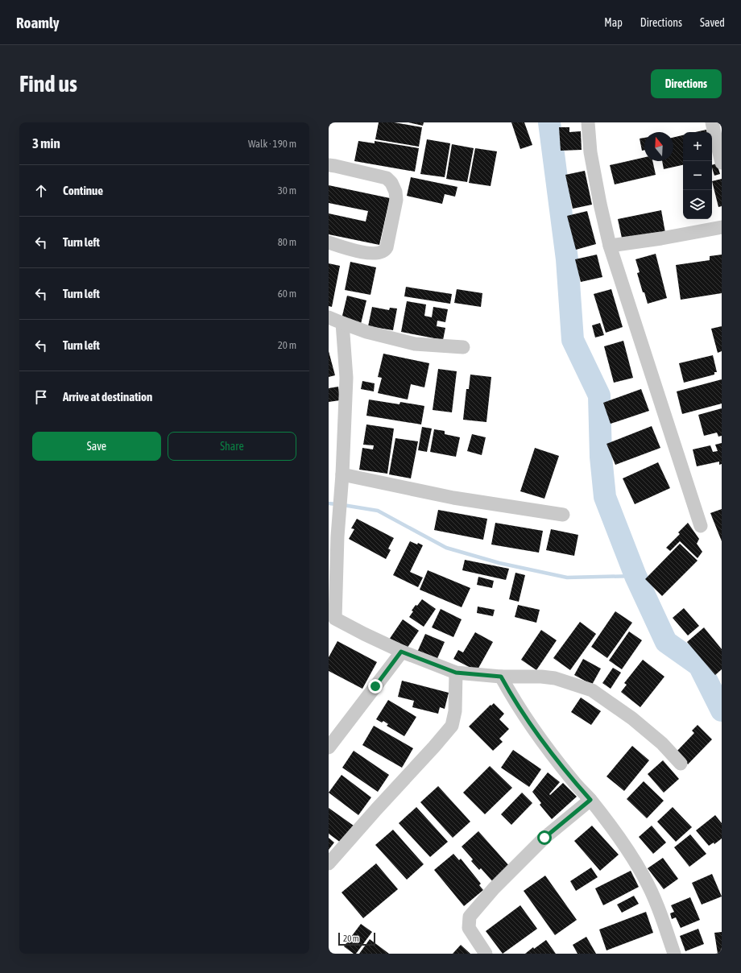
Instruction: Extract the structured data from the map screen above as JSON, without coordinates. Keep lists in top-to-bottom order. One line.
{"scale_bar":"20 m","north":"top","page":{"header":"Roamly","nav":["Map","Directions","Saved"],"buttons":["Directions",["Save","Share"]],"title":"Find us","heading":["3 min","Walk · 190 m"],"map_buttons":["+","−"],"list":[["Continue","30 m"],["Turn left","80 m"],["Turn left","60 m"],["Turn left","20 m"],"Arrive at destination"],"scale":"20 m"}}
